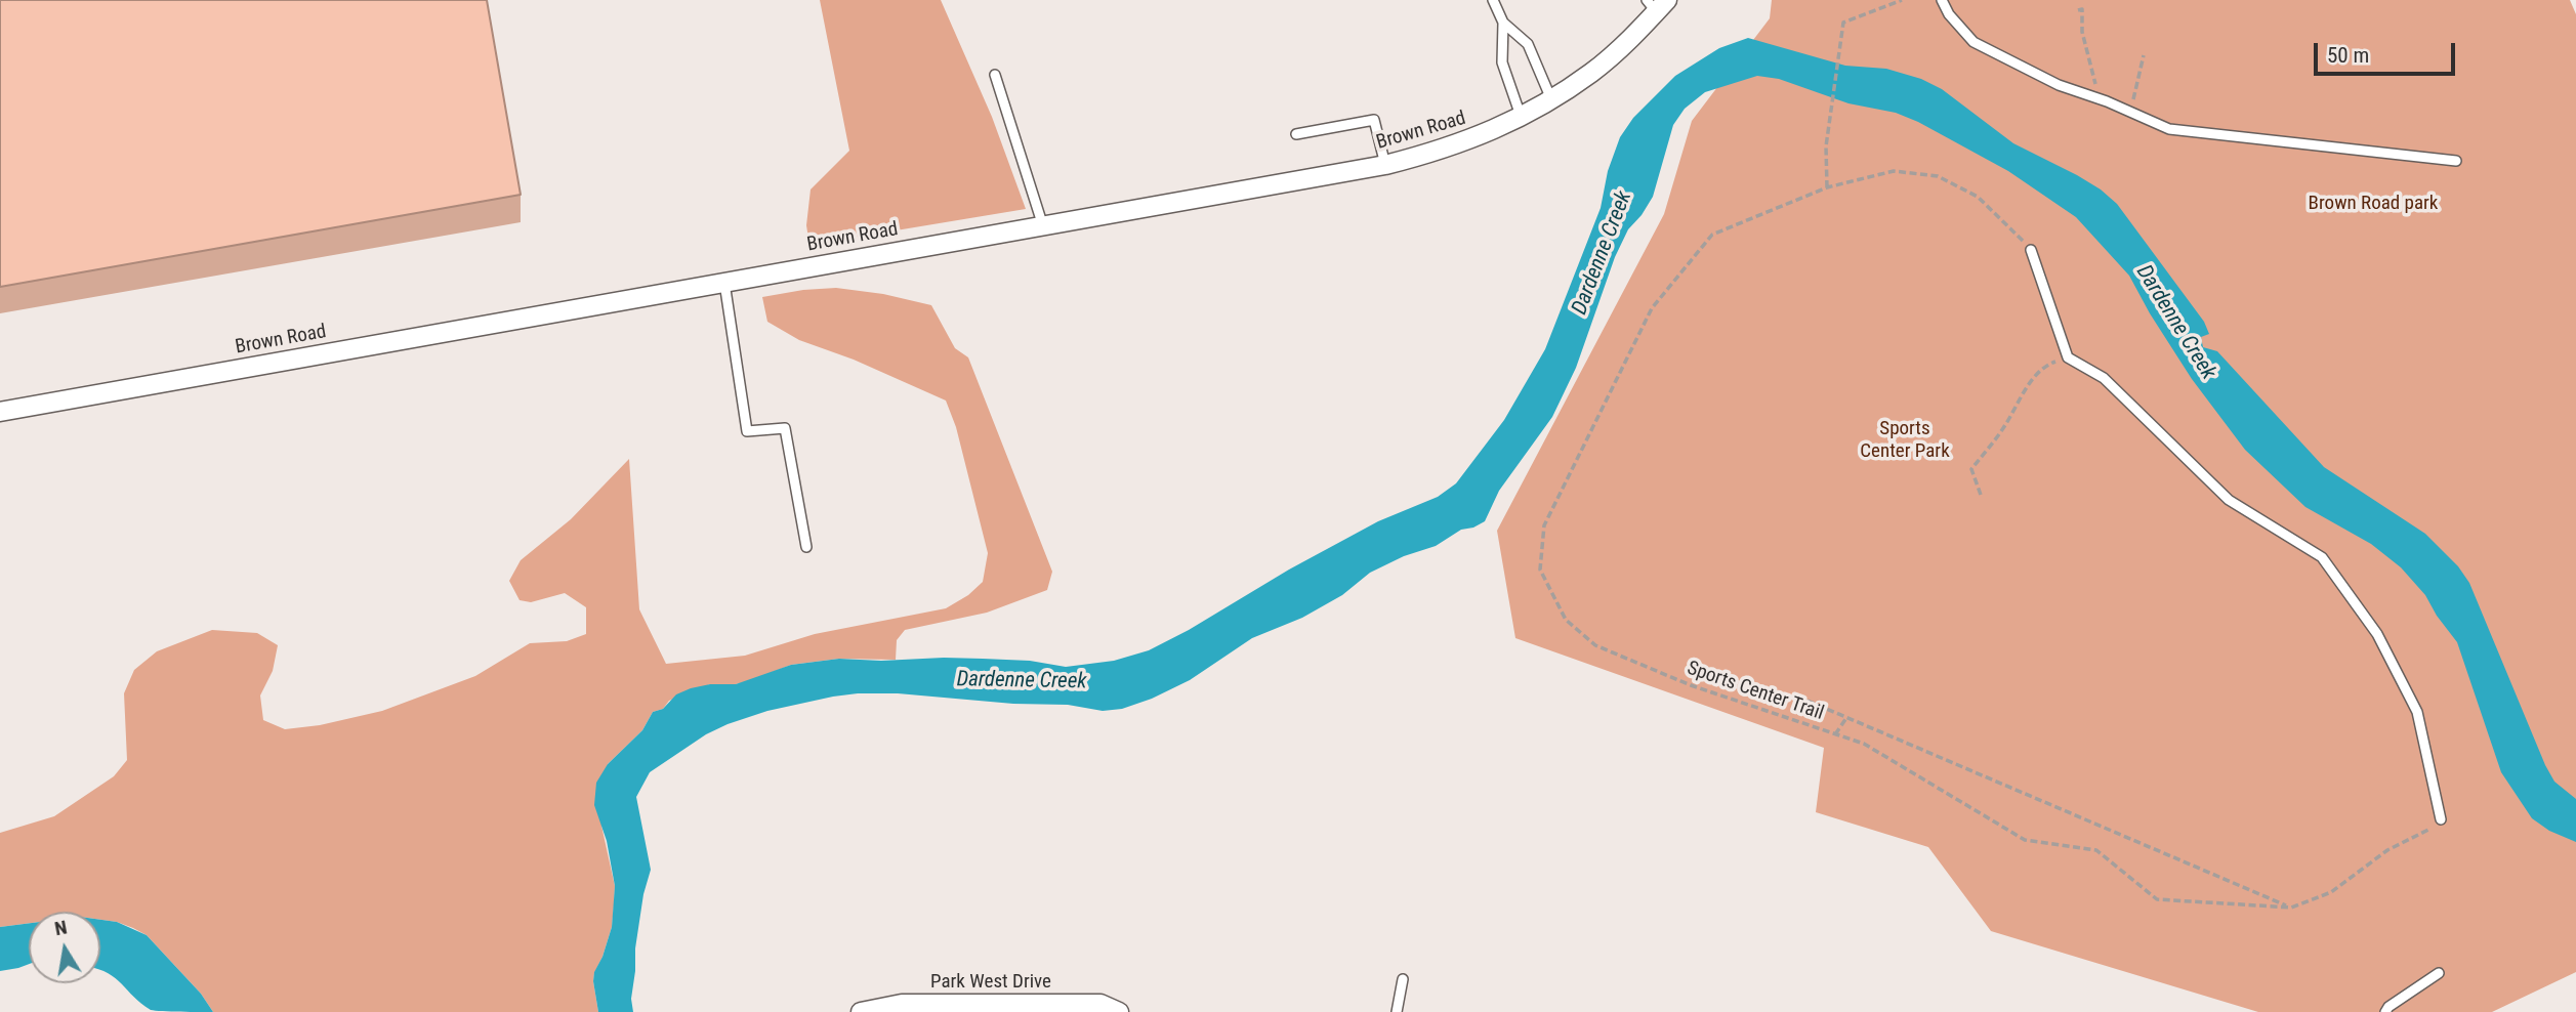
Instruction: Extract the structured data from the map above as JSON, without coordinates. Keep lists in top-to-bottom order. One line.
{"streets":{"street":["Brown Road","Park West Drive"],"path":["Sports Center Trail"]},"water":["Dardenne Creek"],"parks":["Brown Road park","Sports Center Park"],"scale_bar":"50 m","north":"top"}
